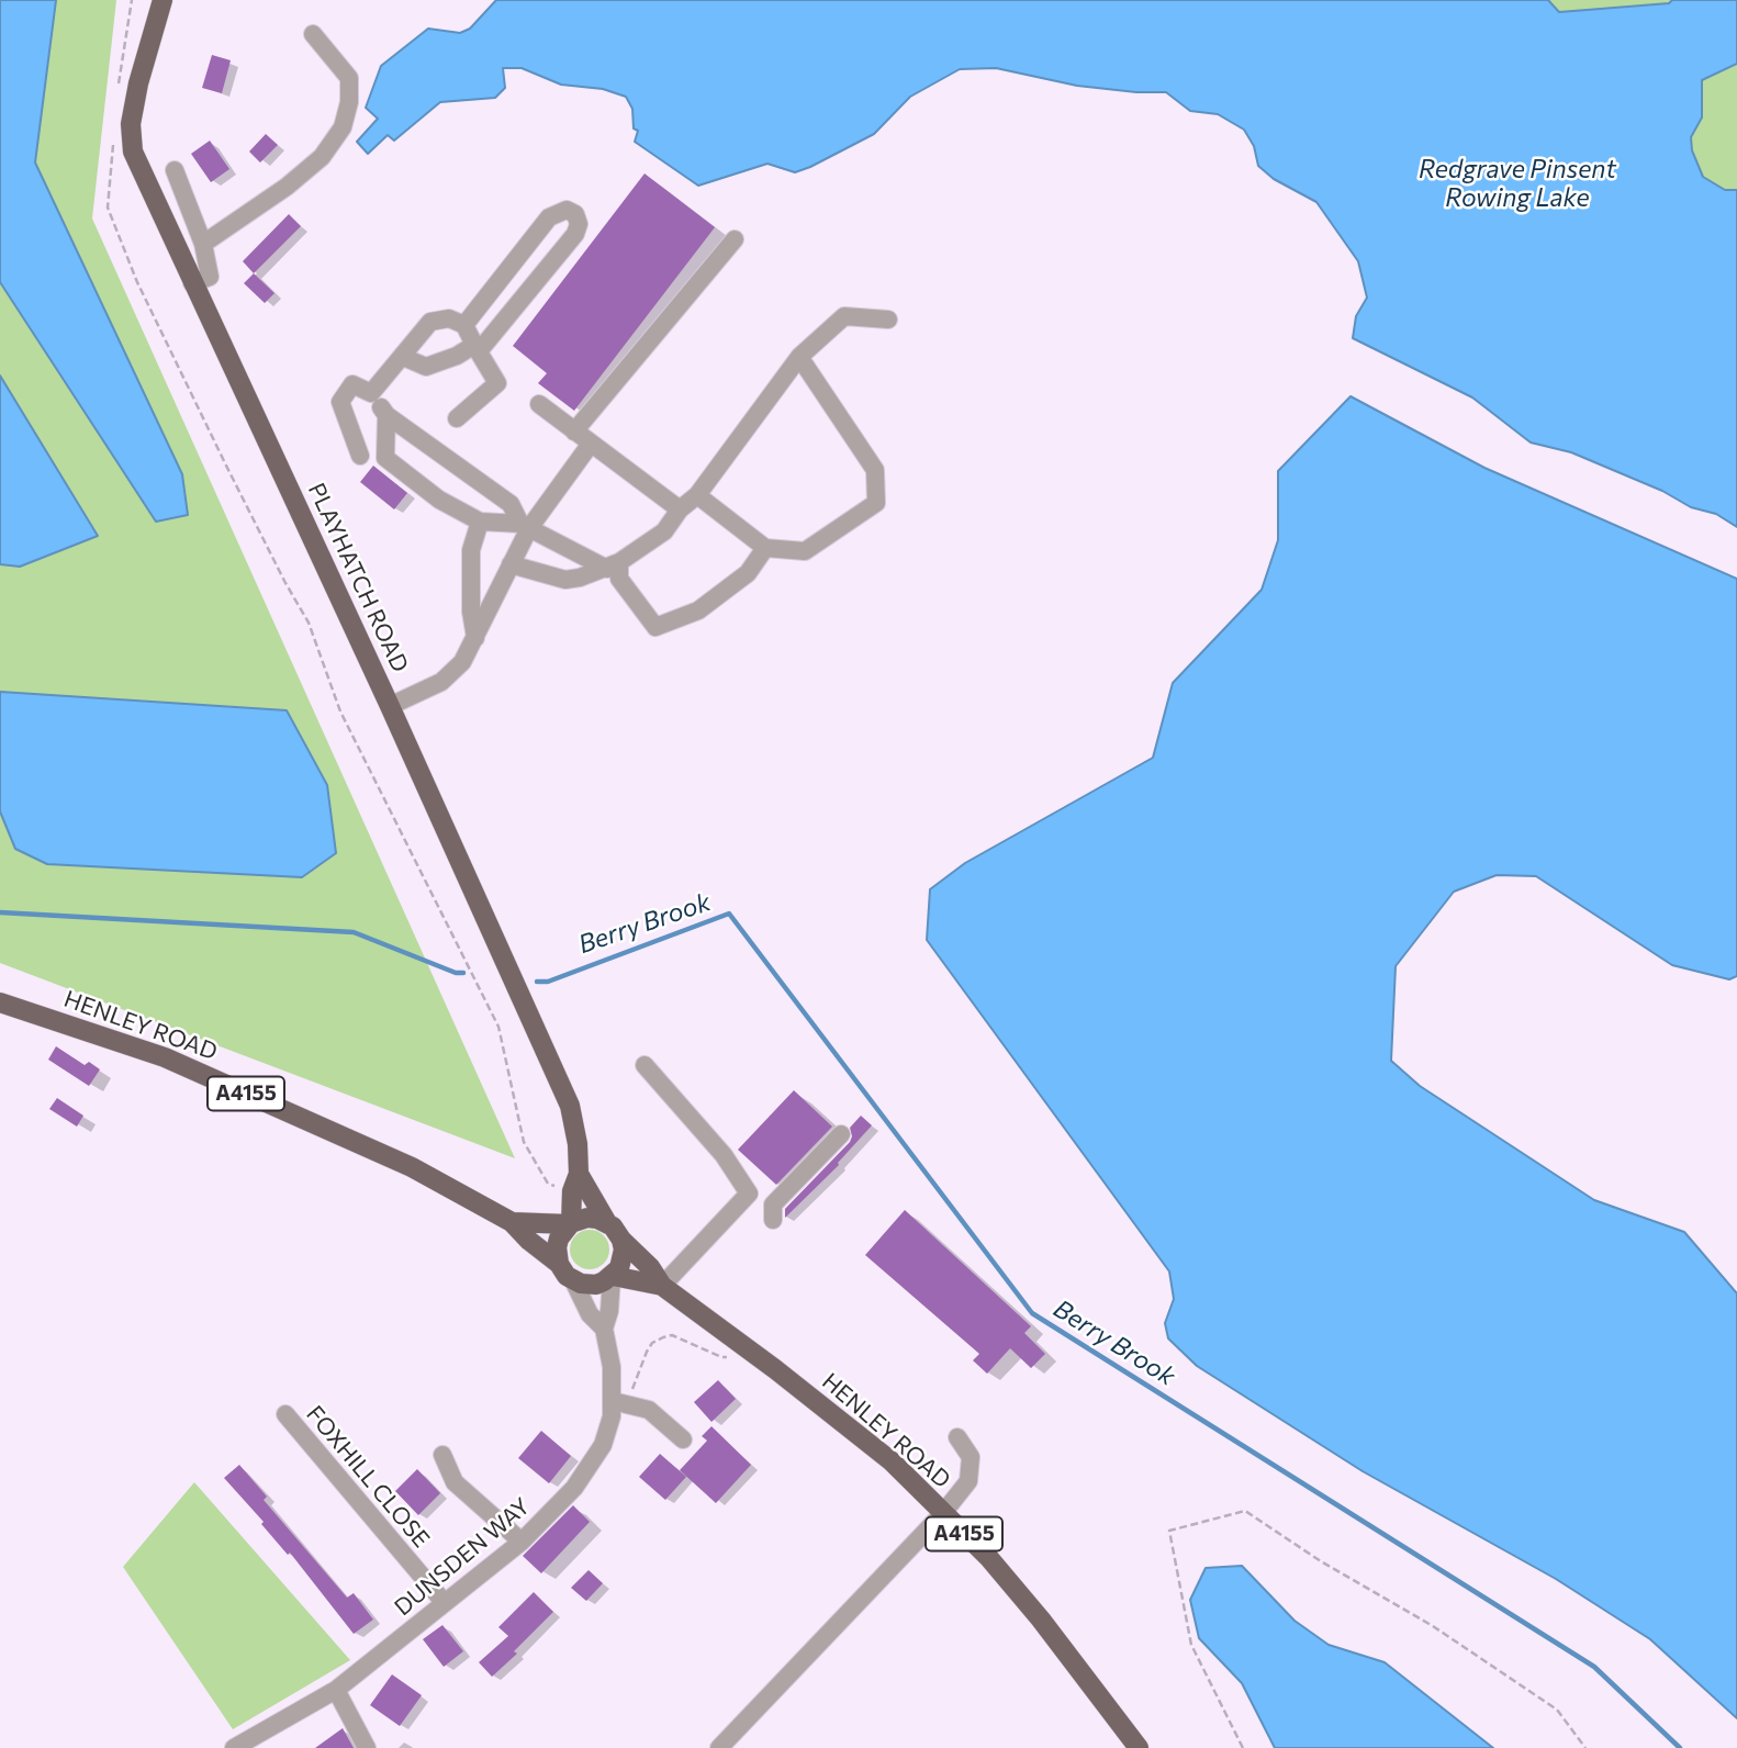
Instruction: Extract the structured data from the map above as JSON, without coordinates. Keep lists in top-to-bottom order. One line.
{"streets":{"main road":["PLAYHATCH ROAD","HENLEY ROAD","A4155"],"street":["FOXHILL CLOSE","DUNSDEN WAY"]},"crossings":[["PLAYHATCH ROAD","HENLEY ROAD"],["PLAYHATCH ROAD","DUNSDEN WAY"],["HENLEY ROAD","DUNSDEN WAY"],["FOXHILL CLOSE","DUNSDEN WAY"]],"water":["Redgrave Pinsent Rowing Lake","Berry Brook"]}
